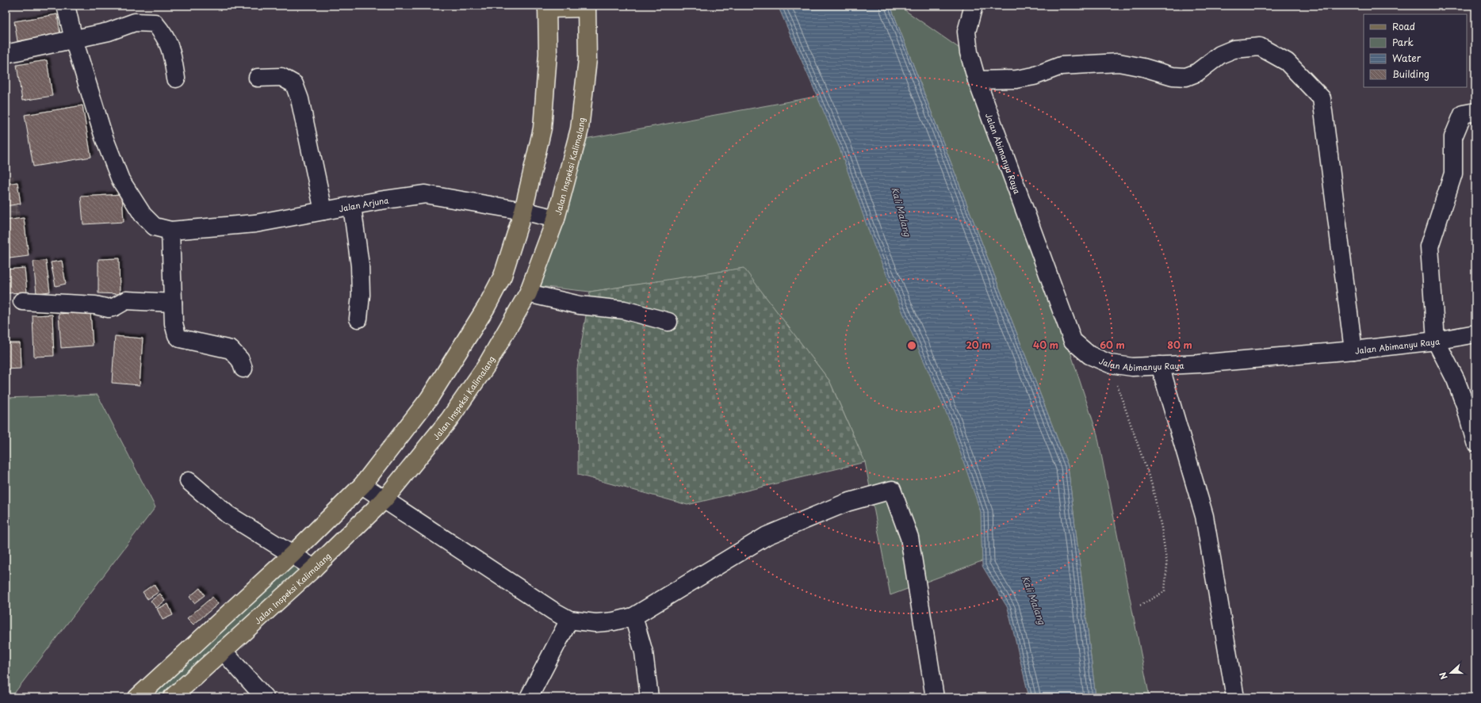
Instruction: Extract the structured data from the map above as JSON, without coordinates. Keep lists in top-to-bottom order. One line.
{"streets":{"main road":["Jalan Inspeksi Kalimalang"],"street":["Jalan Abimanyu Raya","Jalan Arjuna"]},"crossings":[["Jalan Inspeksi Kalimalang","Jalan Arjuna"]],"water":["Kali Malang"],"legend":["Road","Park","Water","Building"],"north":"left","rings":["20 m","40 m","60 m","80 m"]}
